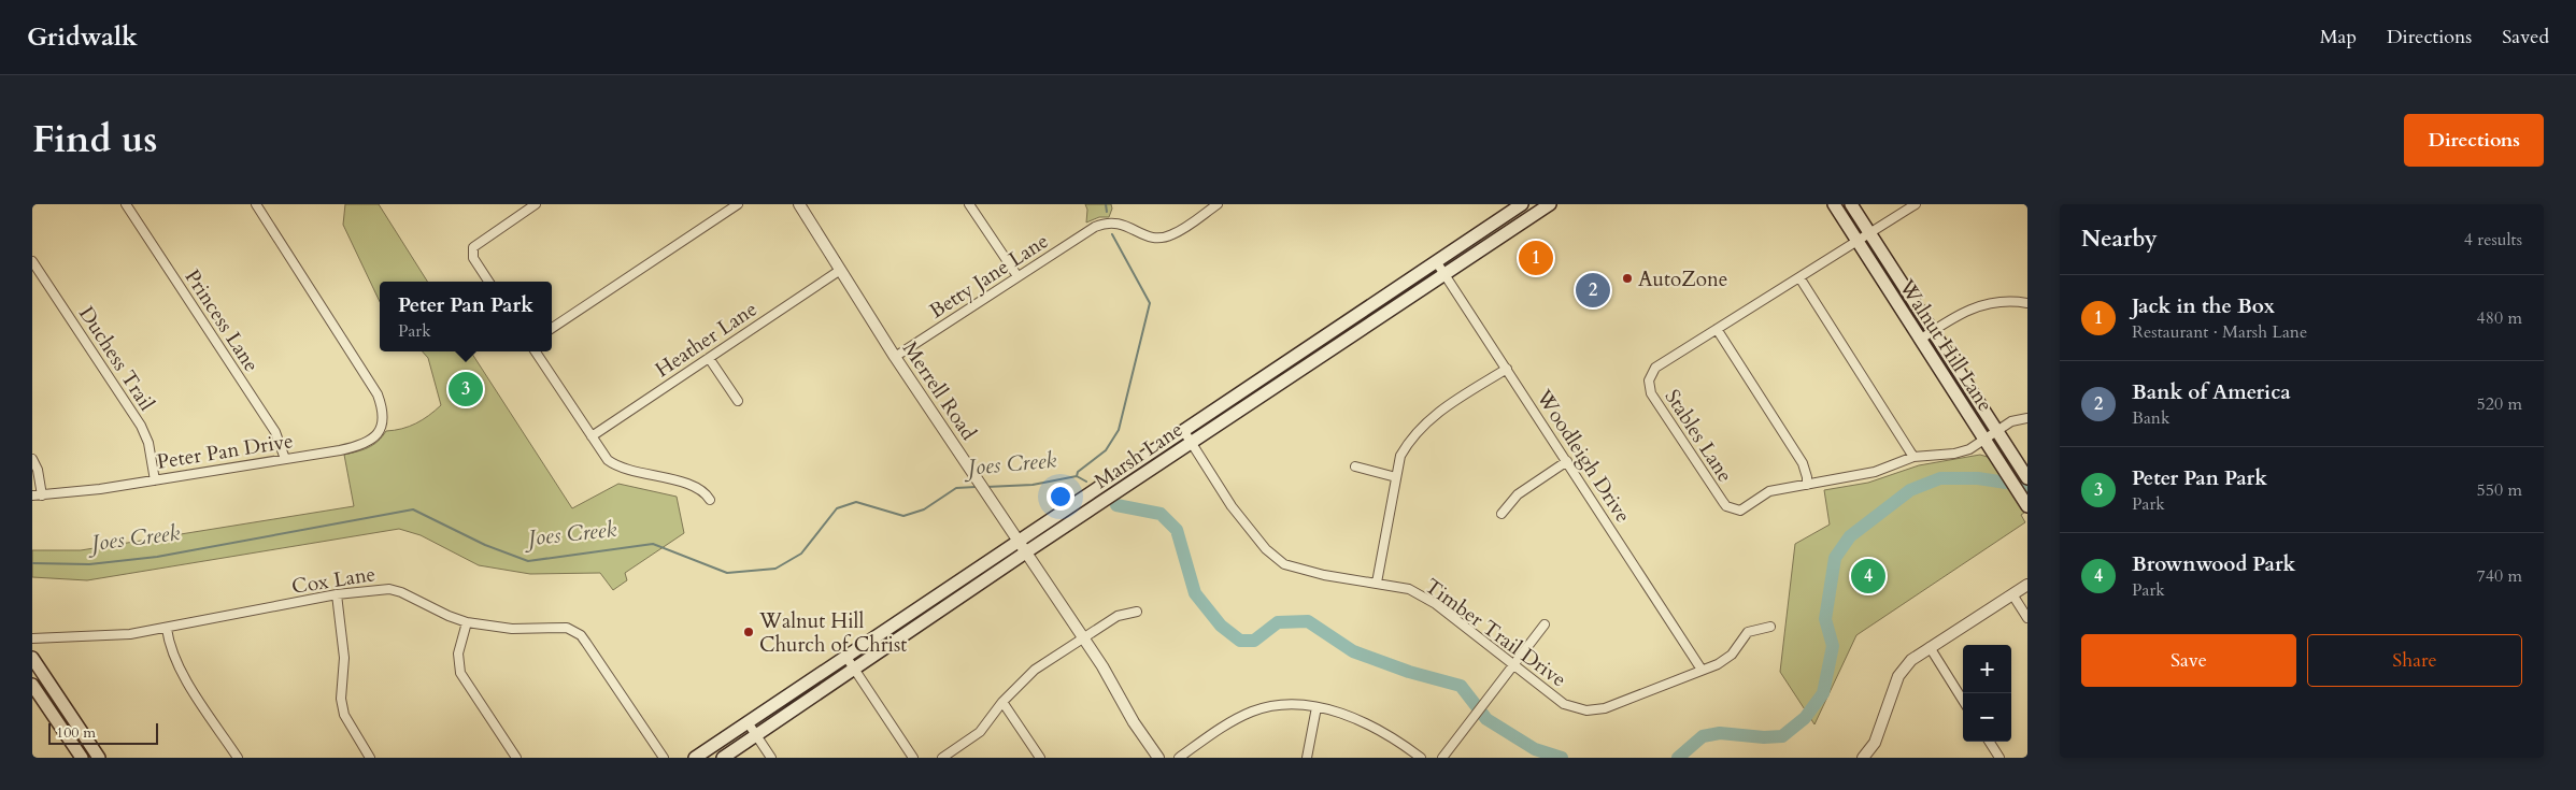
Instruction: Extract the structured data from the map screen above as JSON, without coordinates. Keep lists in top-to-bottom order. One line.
{"streets":{"main road":["Walnut Hill Lane","Marsh Lane"],"street":["Betty Jane Lane","Princess Lane","Heather Lane","Duchess Trail","Merrell Road","Stables Lane","Peter Pan Drive","Woodleigh Drive","Cox Lane","Timber Trail Drive"]},"crossings":[["Betty Jane Lane","Merrell Road"],["Princess Lane","Peter Pan Drive"],["Heather Lane","Merrell Road"],["Duchess Trail","Peter Pan Drive"],["Merrell Road","Marsh Lane"],["Marsh Lane","Woodleigh Drive"],["Marsh Lane","Timber Trail Drive"],["Woodleigh Drive","Timber Trail Drive"]],"water":["Joes Creek"],"places":["AutoZone","Walnut Hill Church of Christ"],"scale_bar":"100 m","page":{"header":"Gridwalk","nav":["Map","Directions","Saved"],"title":"Find us","buttons":["Directions",["Save","Share"]],"heading":["Nearby","4 results"],"pins":["1","2","3","4"],"list":[{"mark":"1","name":"Jack in the Box","note":"Restaurant · Marsh Lane","value":"480 m"},{"mark":"2","name":"Bank of America","note":"Bank","value":"520 m"},{"mark":"3","name":"Peter Pan Park","note":"Park","value":"550 m"},{"mark":"4","name":"Brownwood Park","note":"Park","value":"740 m"}],"popup":["Peter Pan Park","Park"],"map_buttons":["+","−"],"scale":"100 m"}}
